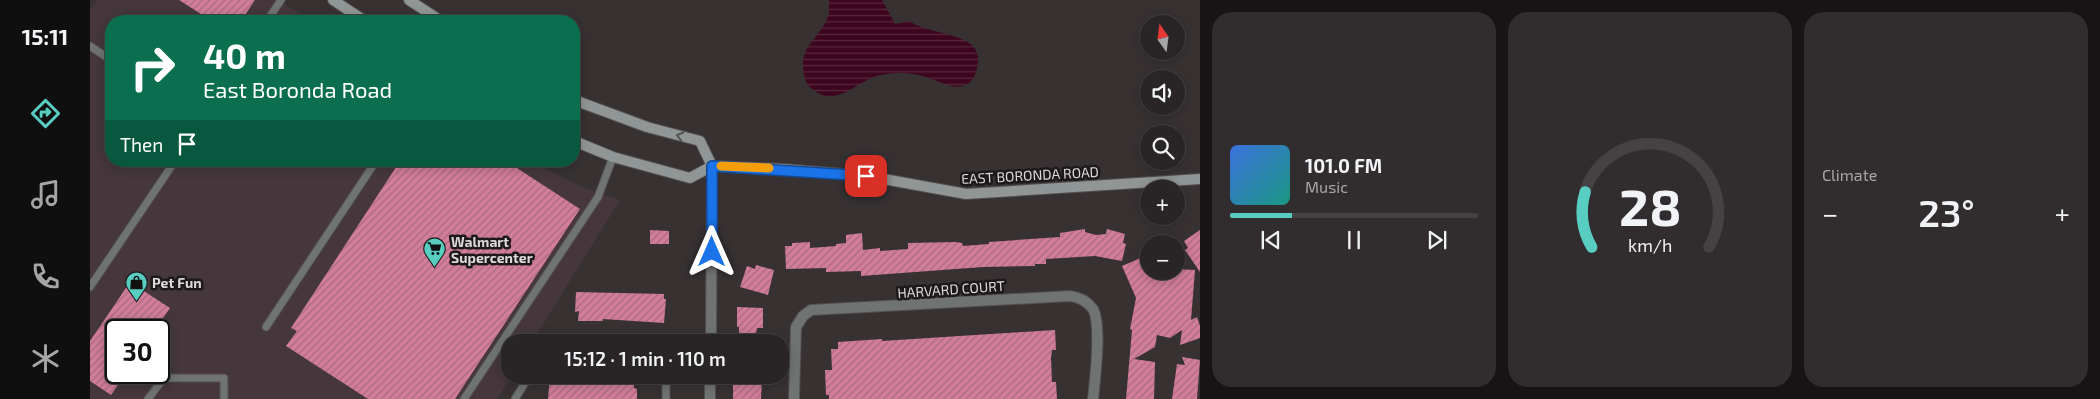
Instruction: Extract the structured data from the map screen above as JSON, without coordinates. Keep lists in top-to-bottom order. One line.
{"streets":{"main road":["EAST BORONDA ROAD"],"street":["HARVARD COURT"]},"places":{"supermarket":["Walmart Supercenter"],"shop":["Pet Fun"]},"north":"top","page":{"tabs":"15:11","tile":"Climate","map_buttons":["+","−"],"turn":["40 m","East Boronda Road"],"then":"Then","song":["101.0 FM","Music"],"heat":["−","23°","+"],"limit":"30","trip":"15:12 · 1 min · 110 m","gauge":["28","km/h"]}}
